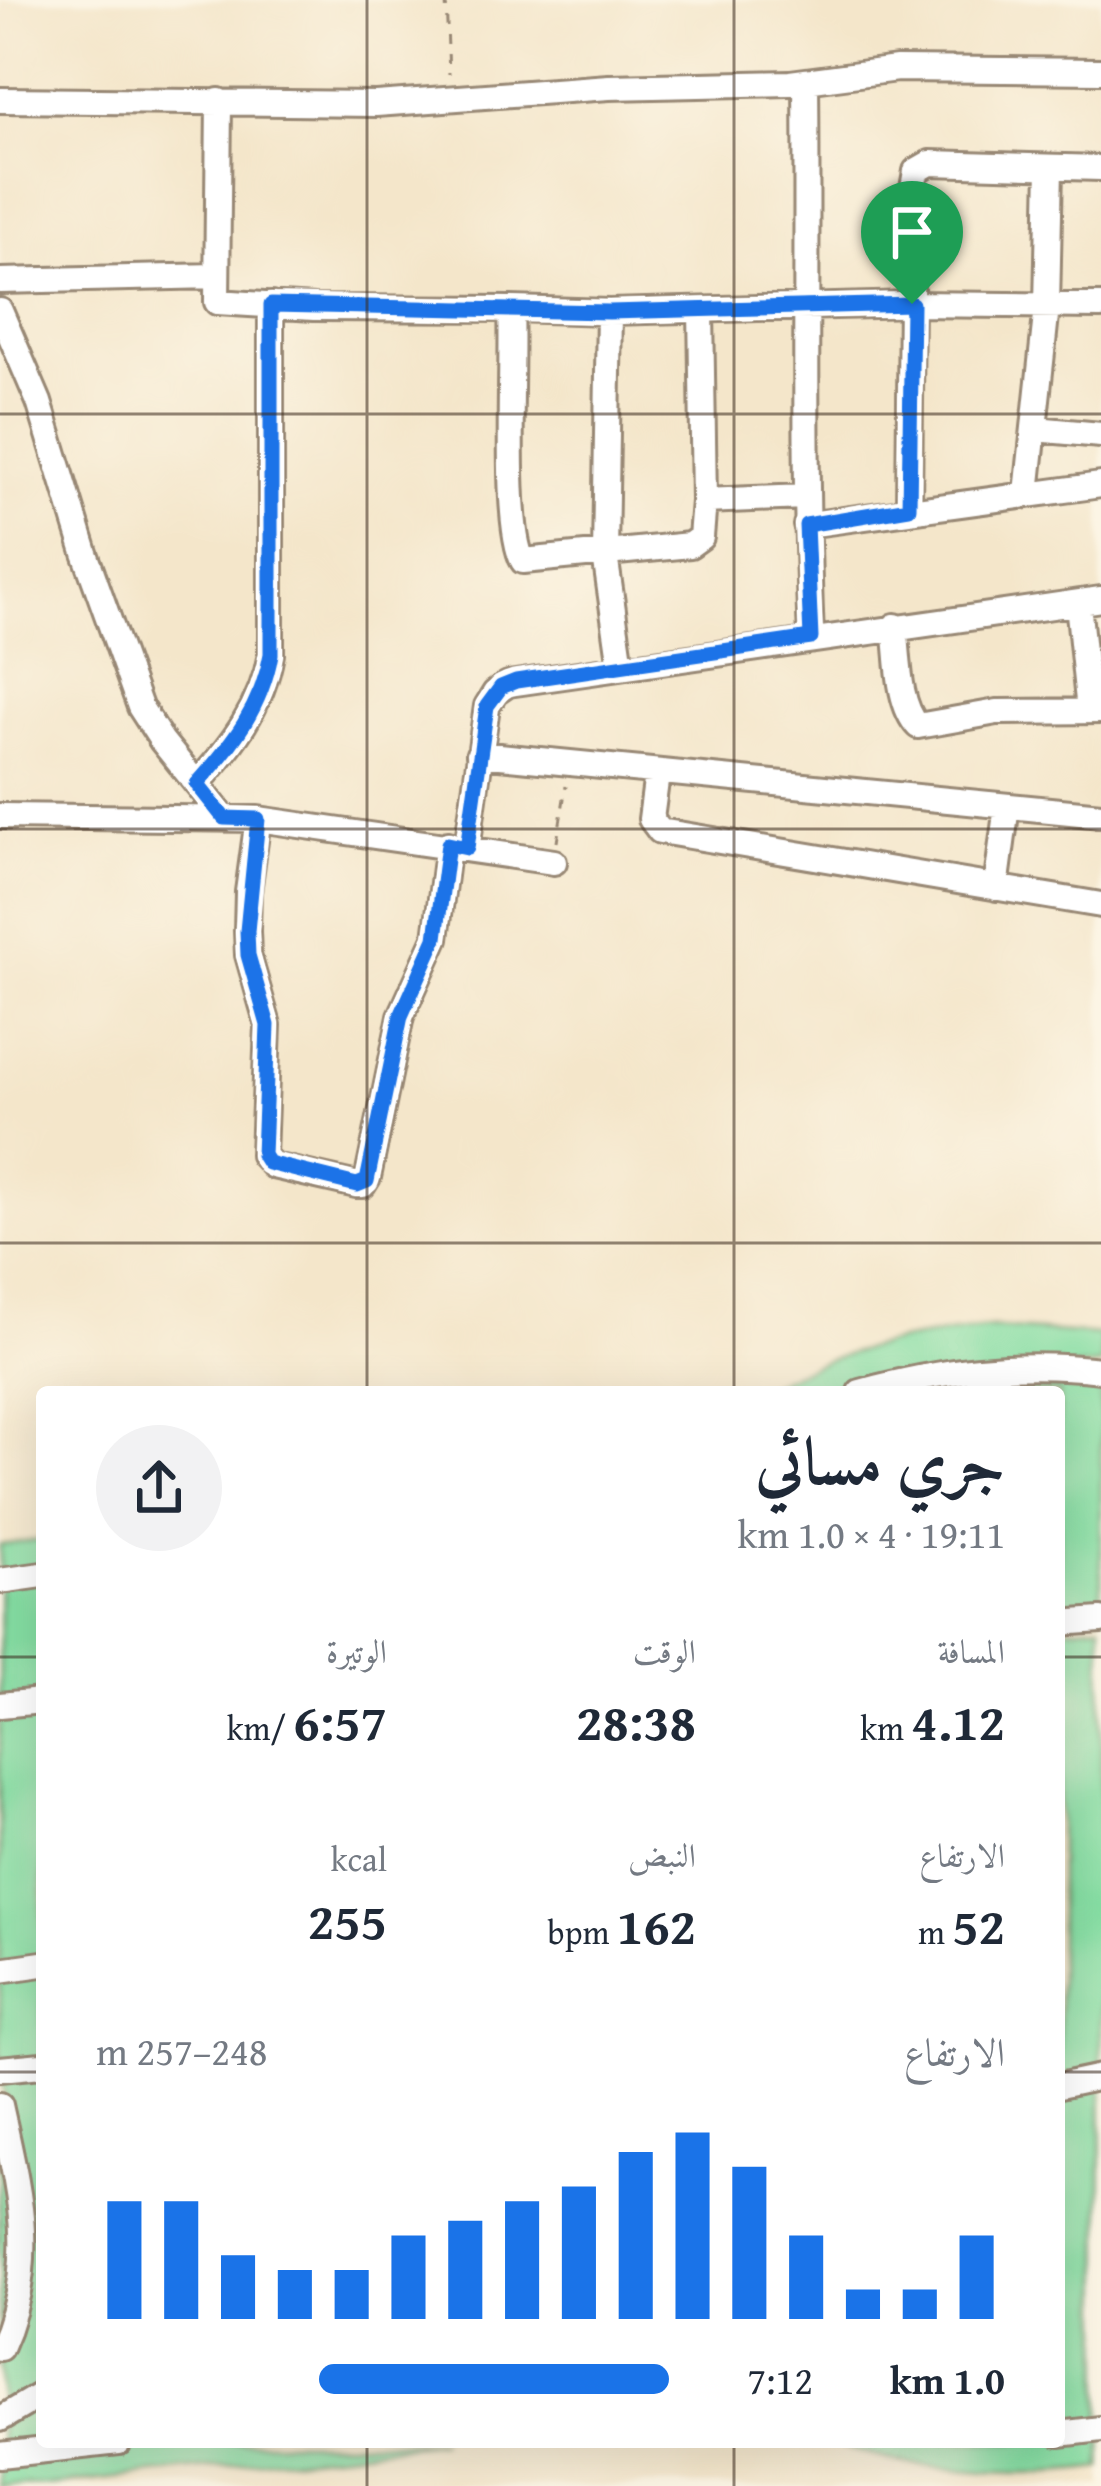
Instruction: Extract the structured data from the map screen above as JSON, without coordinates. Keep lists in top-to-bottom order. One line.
{"page":{"heading":["جري مسائي","19:11 · 4 × 1.0 km"],"stats":[["المسافة","4.12 km"],["الوقت","28:38"],["الوتيرة","6:57 /km"],["الارتفاع","52 m"],["النبض","162 bpm"],["kcal","255"]],"chart":["الارتفاع","248–257 m"],"list":[{"name":"1.0 km","note":"7:12"}]}}
